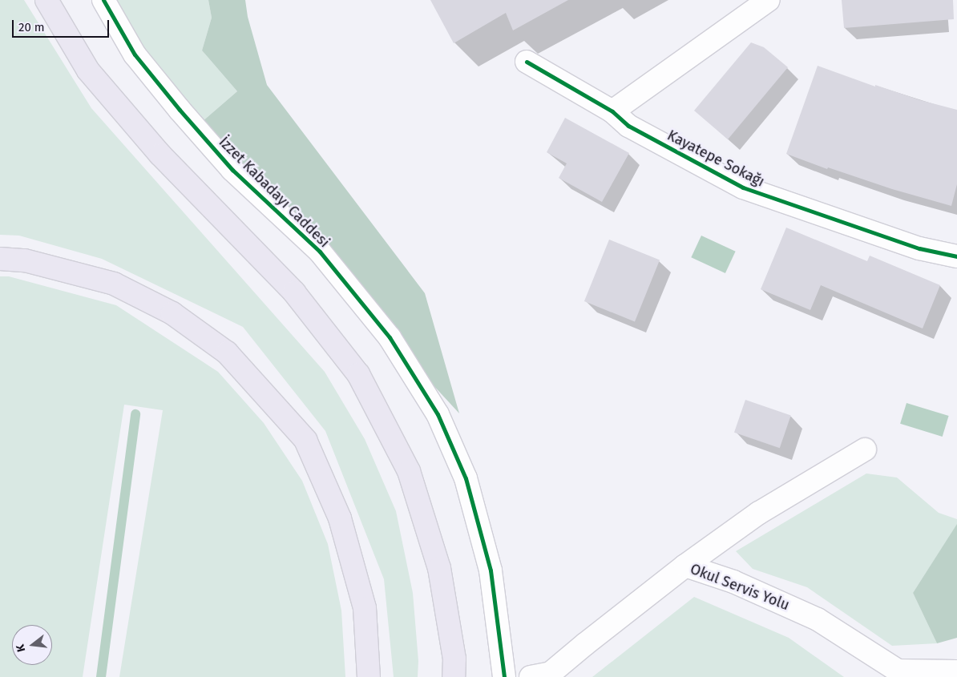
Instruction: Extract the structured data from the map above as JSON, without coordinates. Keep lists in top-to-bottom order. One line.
{"streets":{"street":["Kayatepe Sokağı","İzzet Kabadayı Caddesi","Okul Servis Yolu"]},"scale_bar":"20 m","north":"left"}
